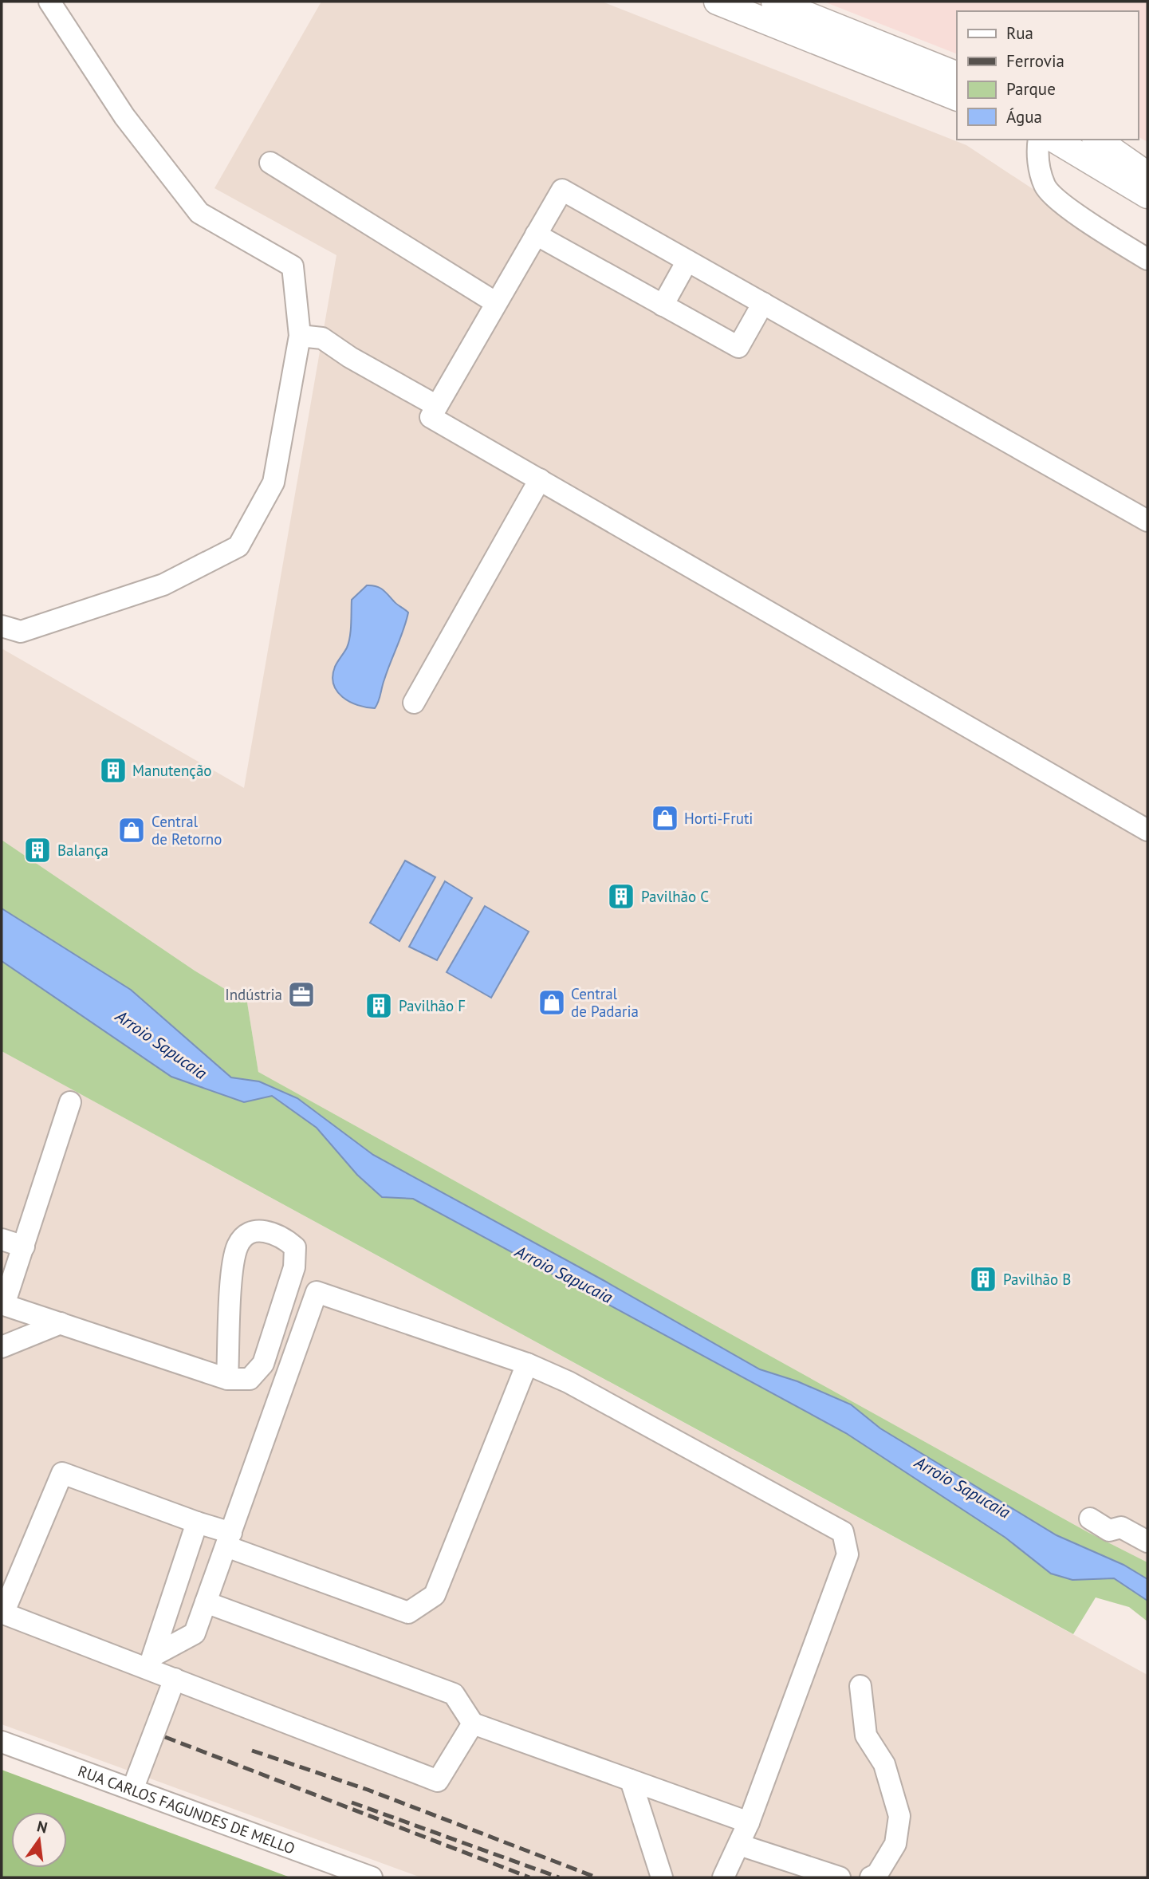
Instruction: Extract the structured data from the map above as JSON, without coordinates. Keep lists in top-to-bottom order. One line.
{"streets":{"street":["RUA CARLOS FAGUNDES DE MELLO"]},"water":["Arroio Sapucaia"],"places":{"building":["Manutenção","Balança","Pavilhão C","Pavilhão F","Pavilhão B"],"shop":["Horti-Fruti","Central de Retorno","Central de Padaria"],"office":["Indústria"]},"legend":["Rua","Ferrovia","Parque","Água"],"north":"top"}
